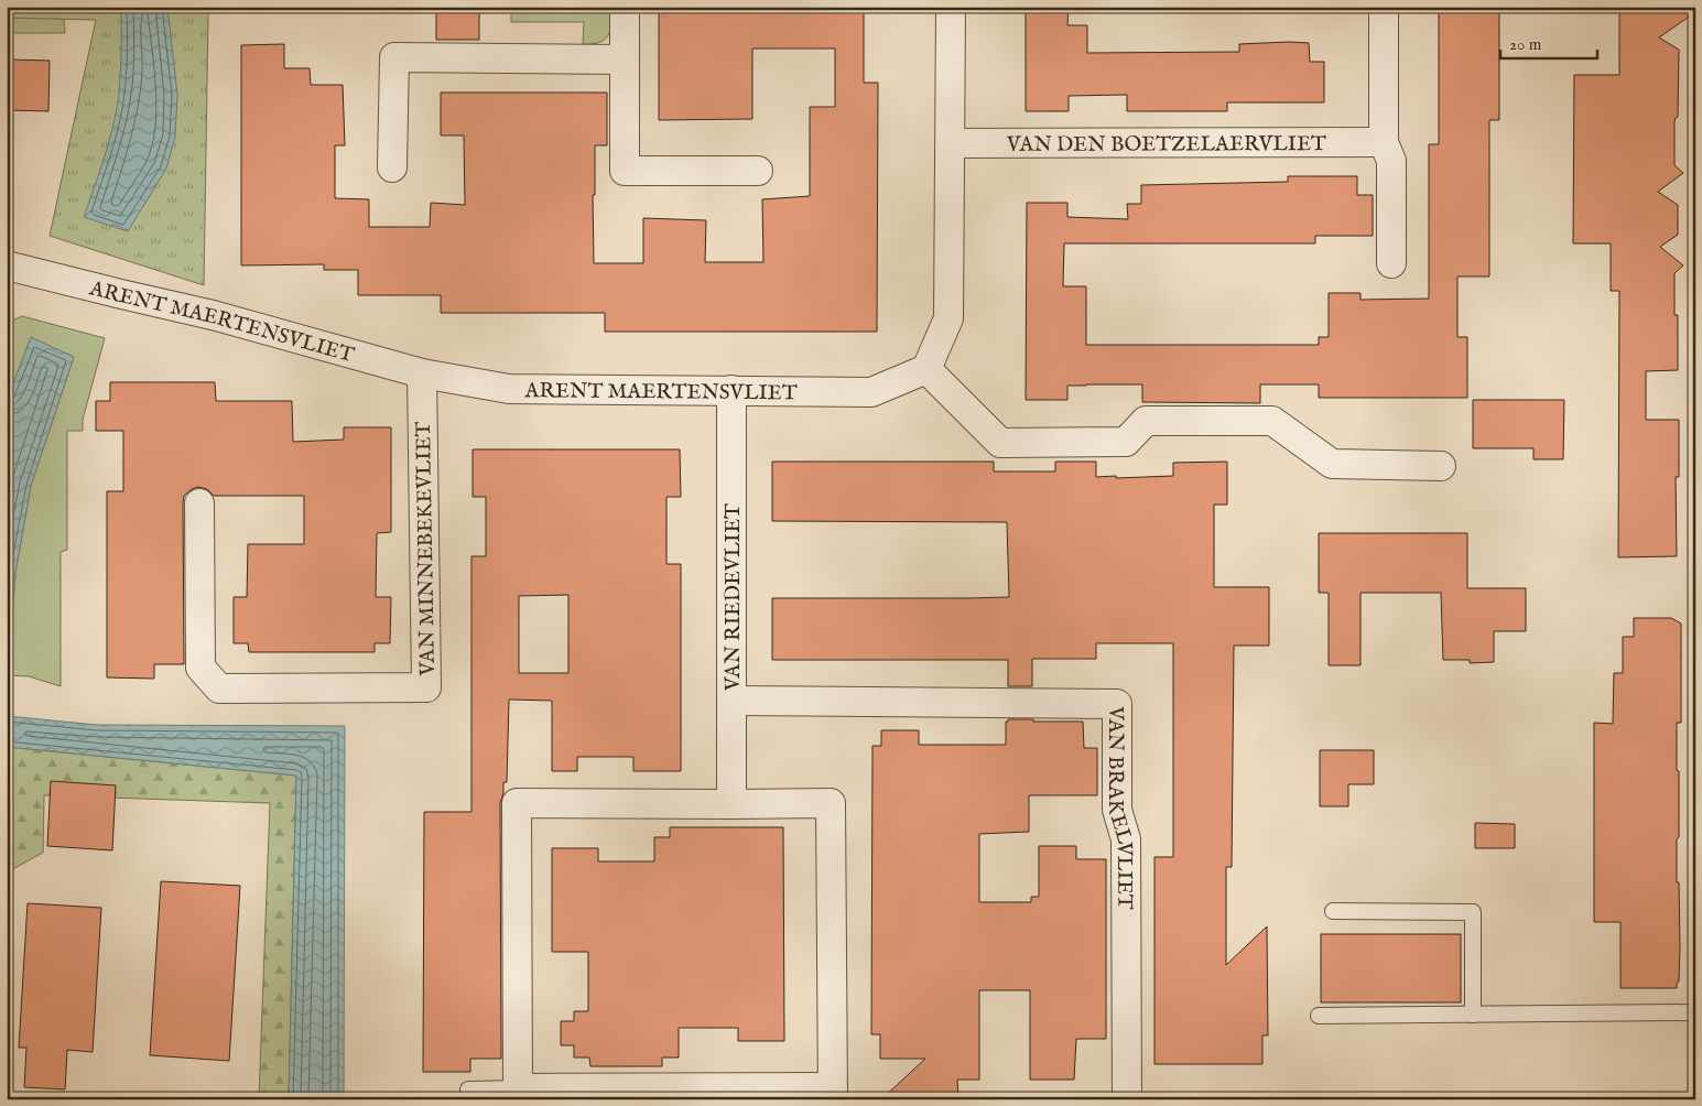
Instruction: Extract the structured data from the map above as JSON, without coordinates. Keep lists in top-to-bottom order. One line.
{"streets":{"street":["VAN DEN BOETZELAERVLIET","ARENT MAERTENSVLIET","VAN MINNEBEKEVLIET","VAN RIEDEVLIET","VAN BRAKELVLIET"]},"crossings":[["ARENT MAERTENSVLIET","VAN MINNEBEKEVLIET"],["ARENT MAERTENSVLIET","VAN RIEDEVLIET"],["VAN RIEDEVLIET","VAN BRAKELVLIET"]],"scale_bar":"20 m"}
